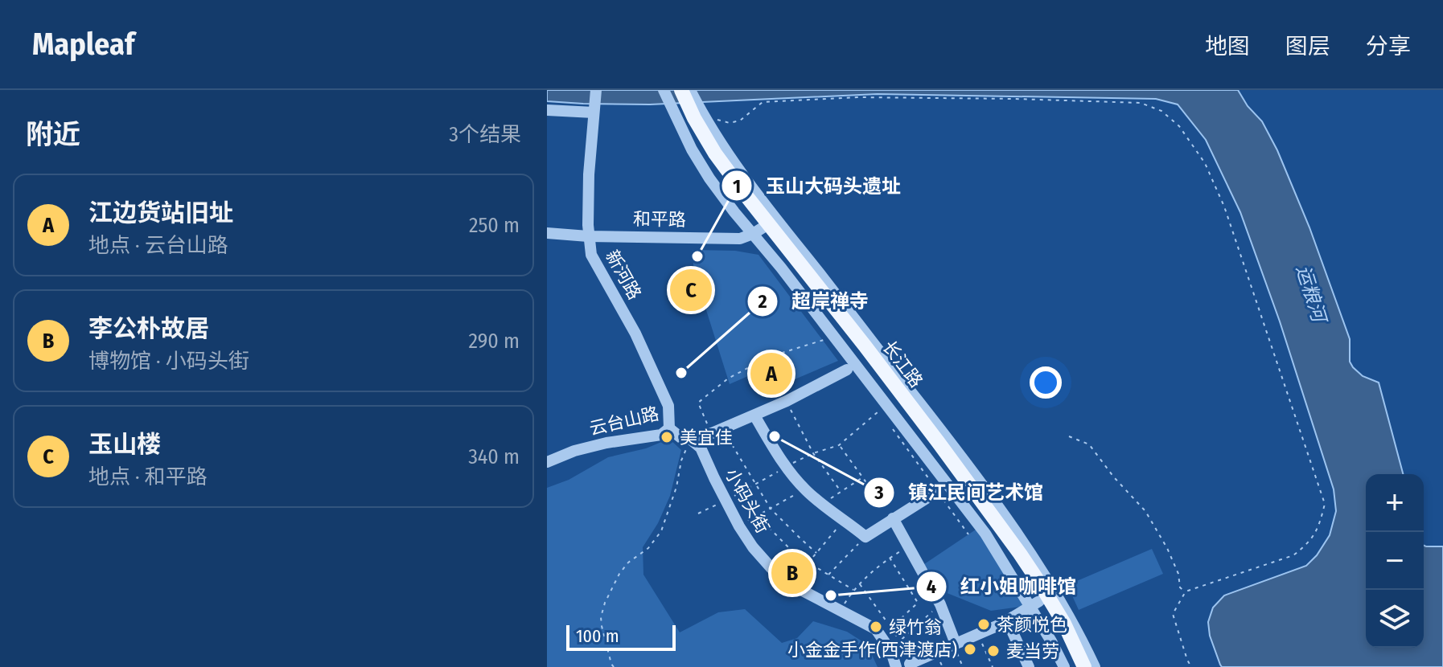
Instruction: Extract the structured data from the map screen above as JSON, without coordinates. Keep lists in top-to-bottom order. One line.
{"streets":{"main road":["长江路"],"street":["和平路","新河路","云台山路","小码头街"]},"crossings":[["和平路","新河路"],["和平路","长江路"],["新河路","云台山路"],["云台山路","小码头街"]],"water":["运粮河"],"places":["玉山大码头遗址","超岸禅寺","镇江民间艺术馆","美宜佳","红小姐咖啡馆","茶颜悦色","绿竹翁","小金金手作(西津渡店)","麦当劳"],"scale_bar":"100 m","page":{"header":"Mapleaf","nav":["地图","图层","分享"],"heading":["附近","3个结果"],"list":[{"mark":"A","name":"江边货站旧址","note":"地点 · 云台山路","value":"250 m"},{"mark":"B","name":"李公朴故居","note":"博物馆 · 小码头街","value":"290 m"},{"mark":"C","name":"玉山楼","note":"地点 · 和平路","value":"340 m"}],"pins":["C","A","B"],"map_buttons":["+","−"],"scale":"100 m"}}
